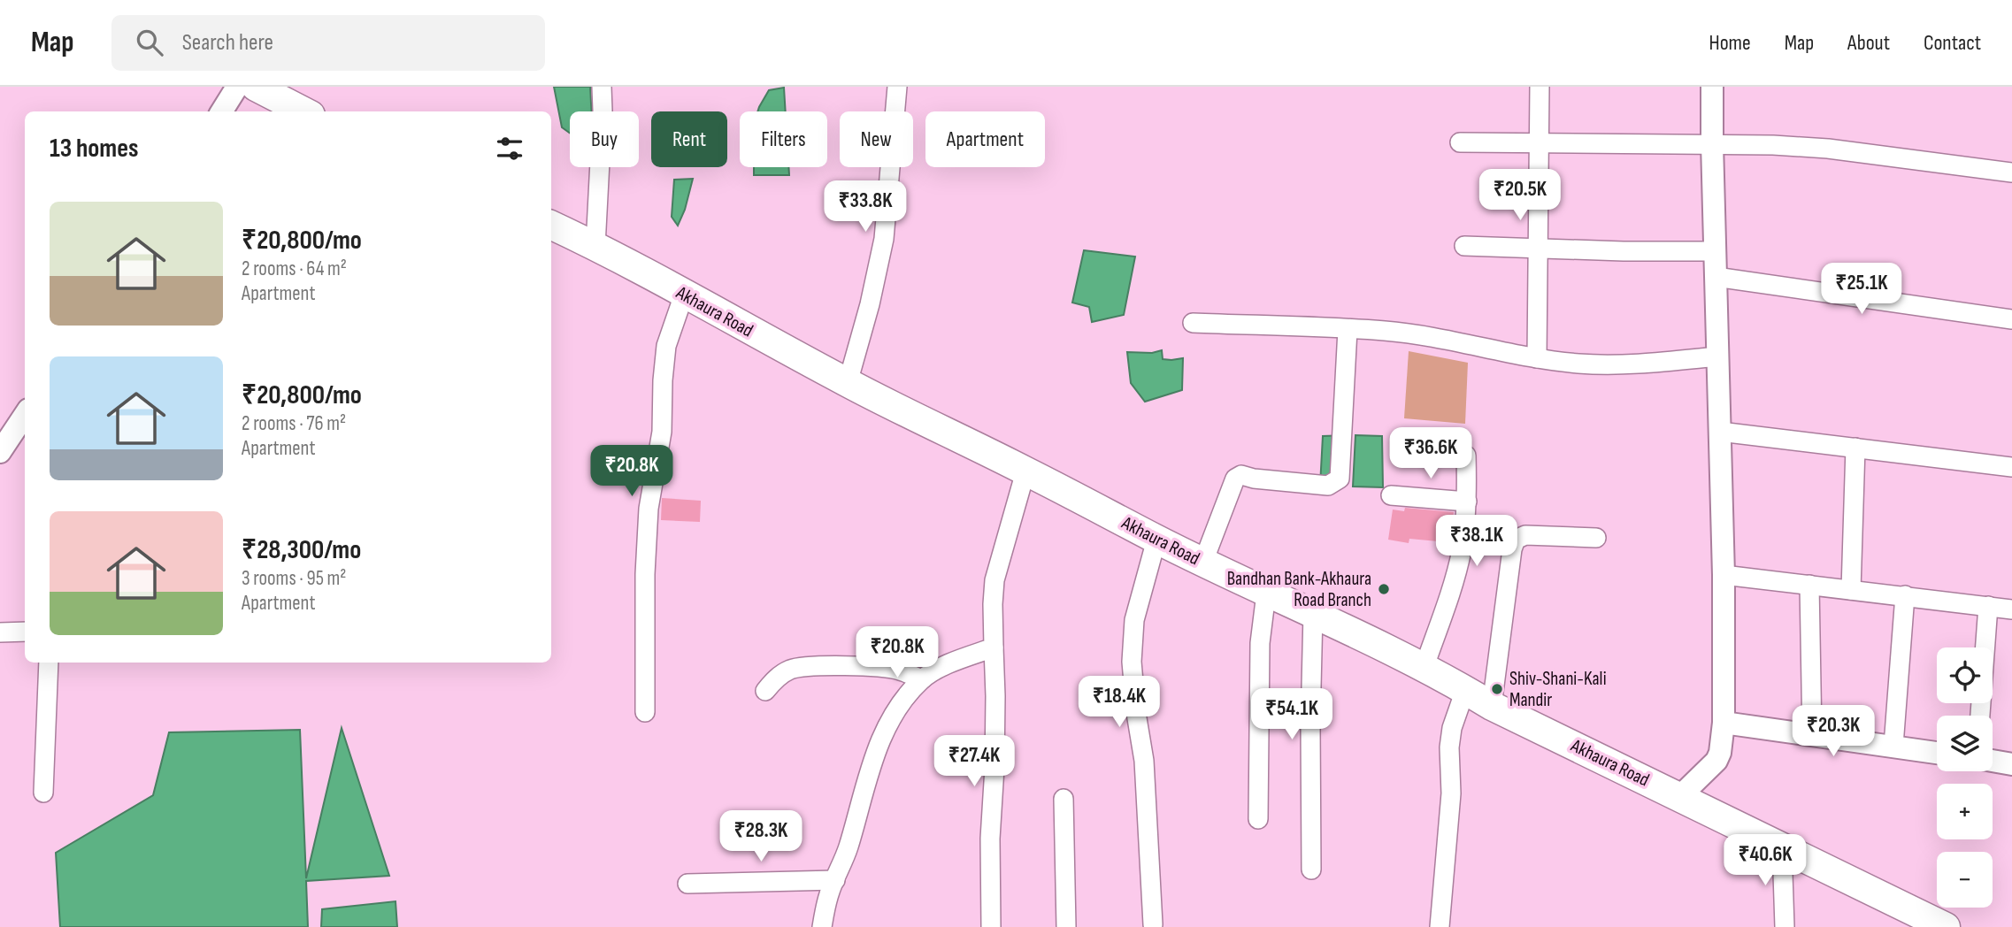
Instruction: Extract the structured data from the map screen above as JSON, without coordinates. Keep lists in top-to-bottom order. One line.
{"streets":{"main road":["Akhaura Road"]},"places":["Bandhan Bank-Akhaura Road Branch","Shiv-Shani-Kali Mandir"],"page":{"header":"Map","search":"Search here","nav":["Home","Map","About","Contact"],"chip":["Buy","Rent","Filters","New","Apartment"],"heading":"13 homes","price":["₹20.5K","₹33.8K","₹25.1K","₹36.6K","₹20.8K","₹38.1K","₹20.8K","₹18.4K","₹54.1K","₹20.3K","₹27.4K","₹28.3K","₹40.6K"],"list":[{"name":"₹20,800/mo","note":"2 rooms · 64 m² · Apartment"},{"name":"₹20,800/mo","note":"2 rooms · 76 m² · Apartment"},{"name":"₹28,300/mo","note":"3 rooms · 95 m² · Apartment"}],"map_buttons":["+","−"]}}
